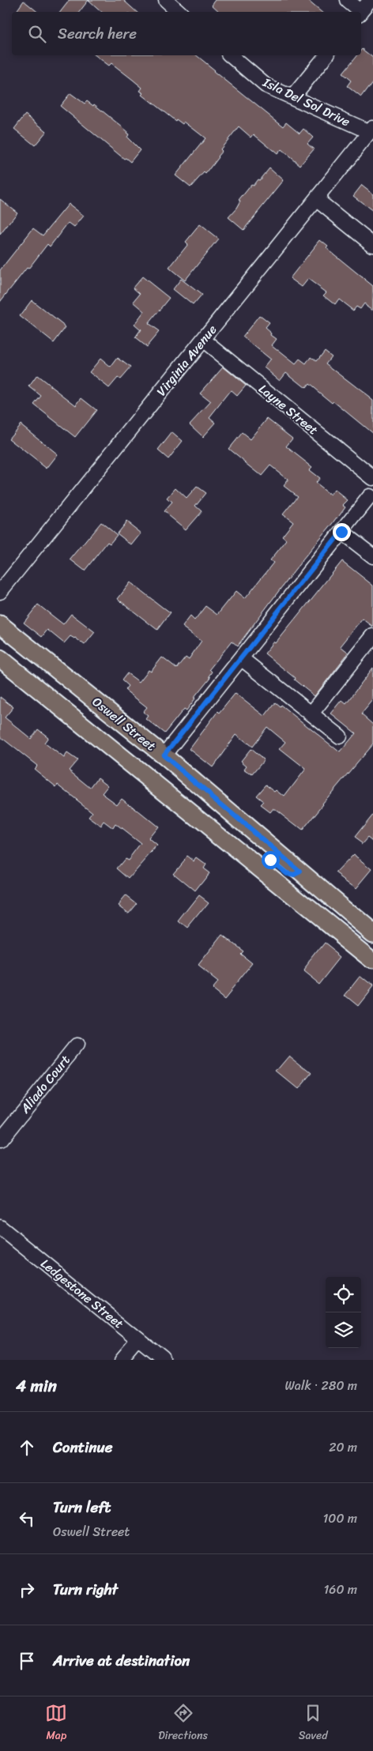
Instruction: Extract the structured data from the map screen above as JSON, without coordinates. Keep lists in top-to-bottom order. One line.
{"streets":{"main road":["Oswell Street"],"street":["Isla Del Sol Drive","Virginia Avenue","Layne Street","Aliado Court","Ledgestone Street"]},"crossings":[["Isla Del Sol Drive","Virginia Avenue"],["Virginia Avenue","Layne Street"]],"page":{"search":"Search here","heading":["4 min","Walk · 280 m"],"list":[["Continue","20 m"],["Turn left","Oswell Street","100 m"],["Turn right","160 m"],"Arrive at destination"],"nav":["Map","Directions","Saved"]}}
